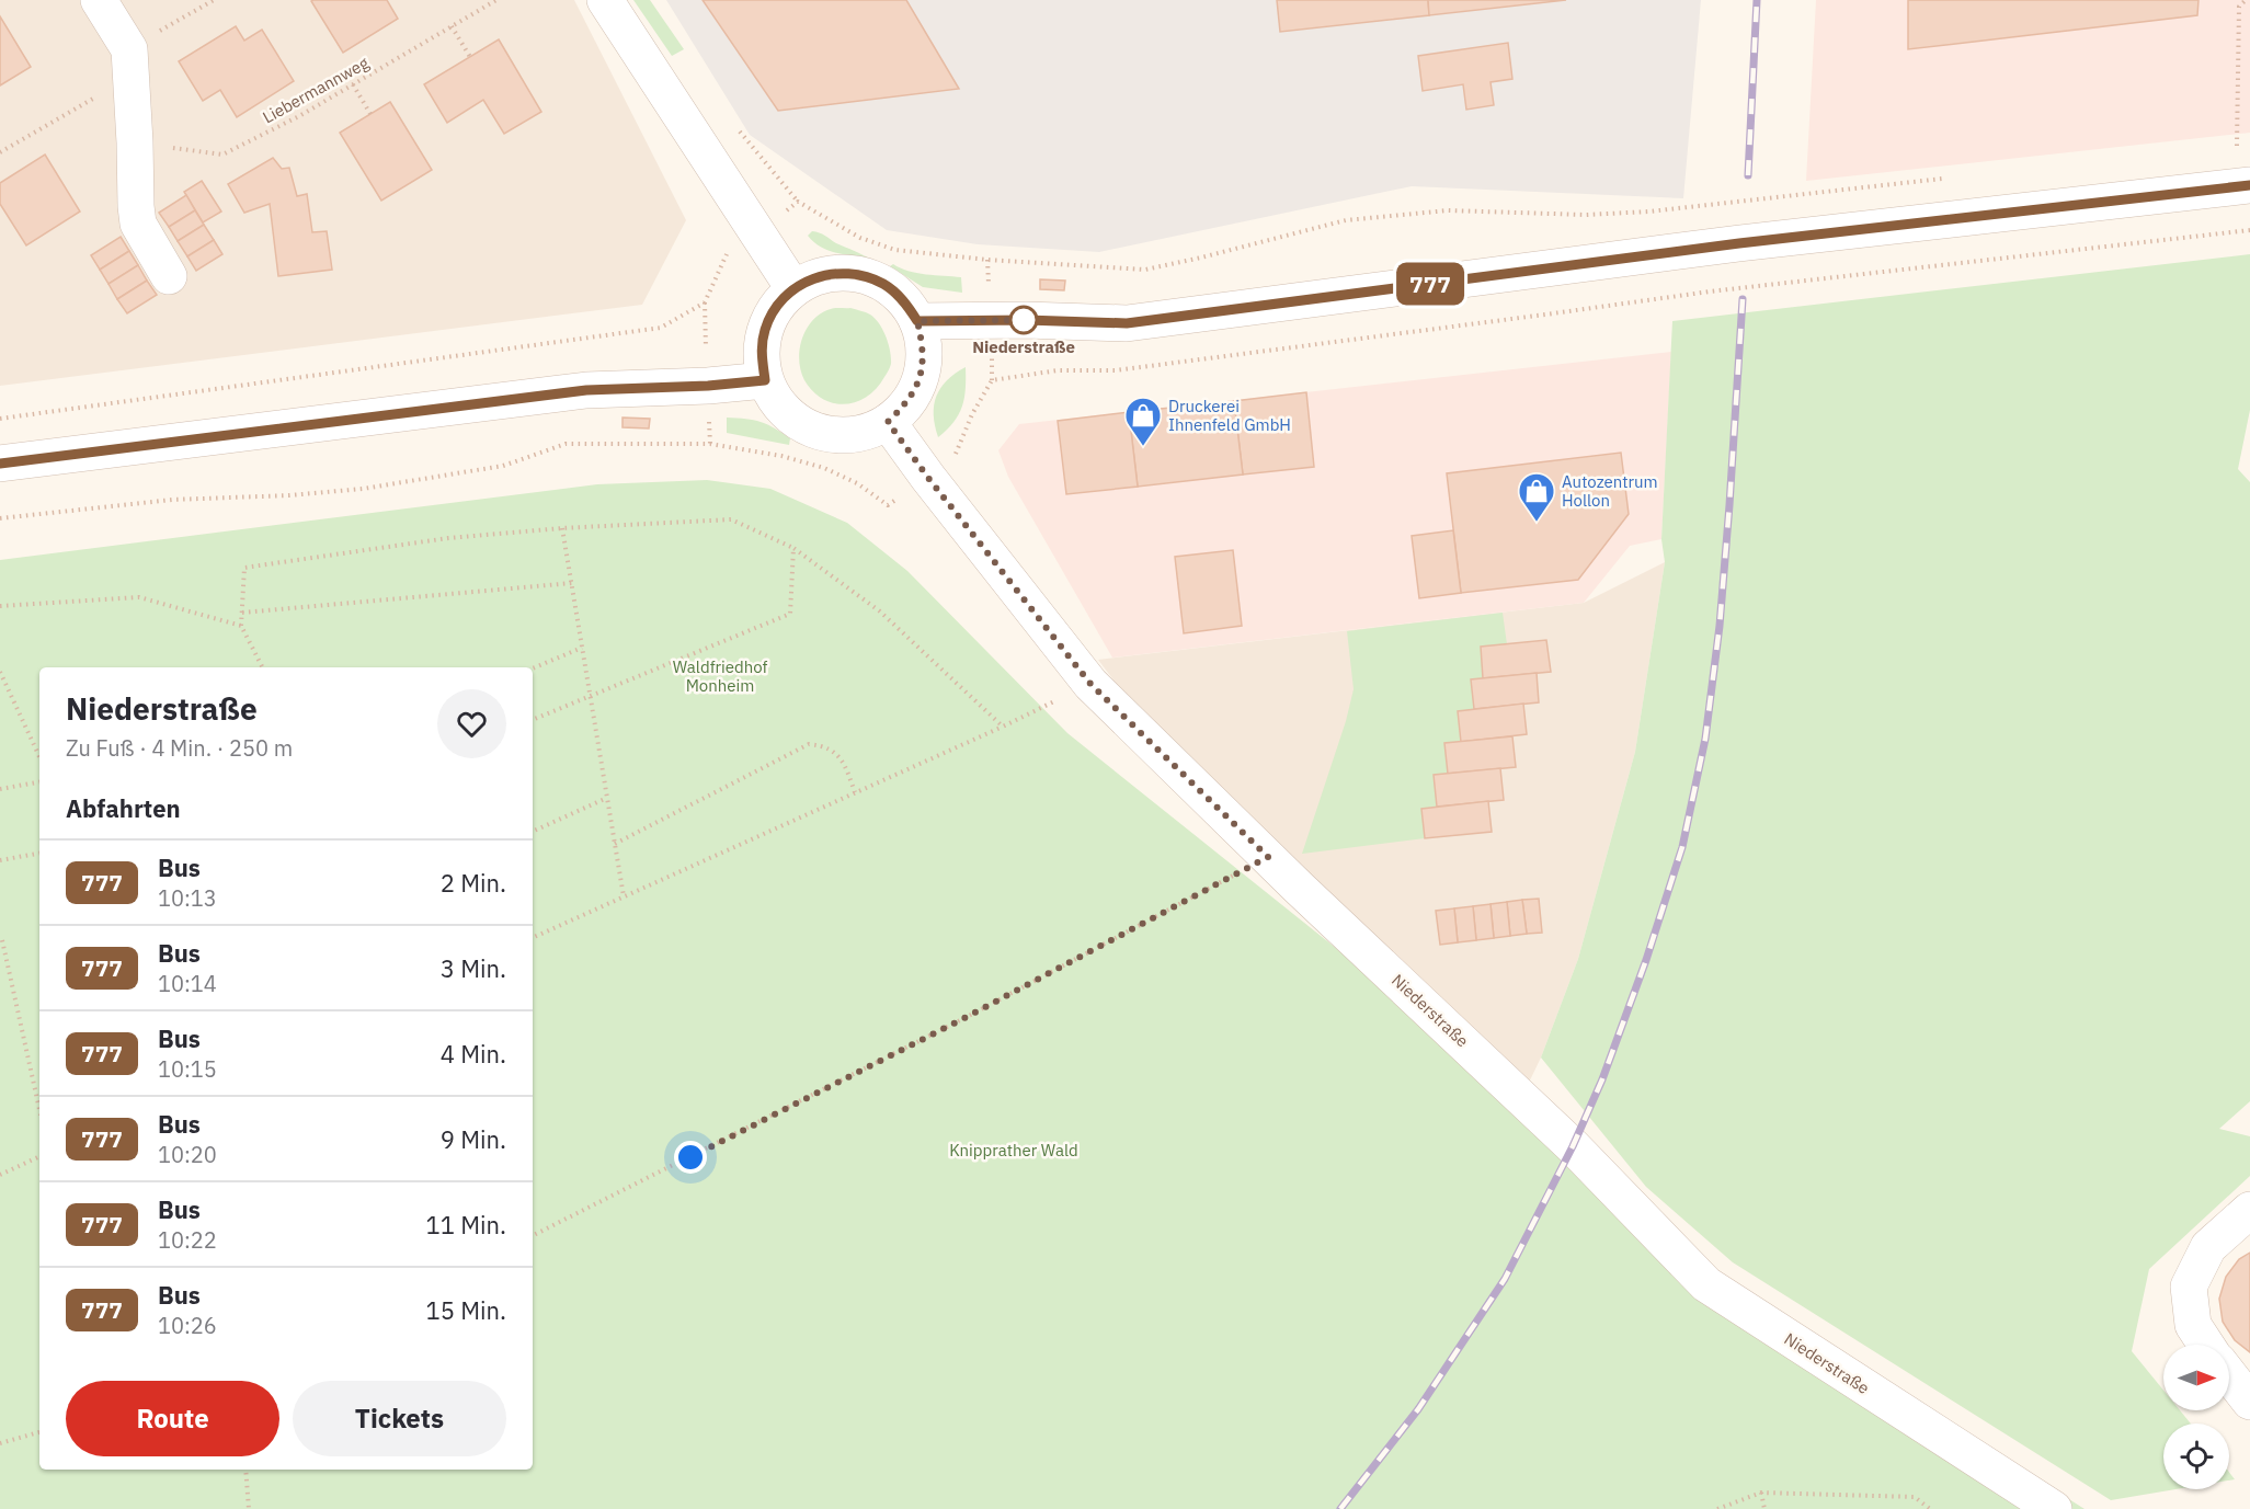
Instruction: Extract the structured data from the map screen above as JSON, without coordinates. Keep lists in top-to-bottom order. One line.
{"streets":{"street":["Niederstraße"],"path":["Liebermannweg"]},"parks":["Waldfriedhof Monheim","Knipprather Wald"],"places":{"other":["Niederstraße"],"shop":["Druckerei Ihnenfeld GmbH","Autozentrum Hollon"]},"lines":["bus line 777"],"north":"right","page":{"on_map":"777","heading":[["Niederstraße","Zu Fuß · 4 Min. · 250 m"],"Abfahrten"],"list":[{"mark":"777","name":"Bus","note":"10:13","value":"2 Min."},{"mark":"777","name":"Bus","note":"10:14","value":"3 Min."},{"mark":"777","name":"Bus","note":"10:15","value":"4 Min."},{"mark":"777","name":"Bus","note":"10:20","value":"9 Min."},{"mark":"777","name":"Bus","note":"10:22","value":"11 Min."},{"mark":"777","name":"Bus","note":"10:26","value":"15 Min."}],"buttons":["Route","Tickets"]}}
